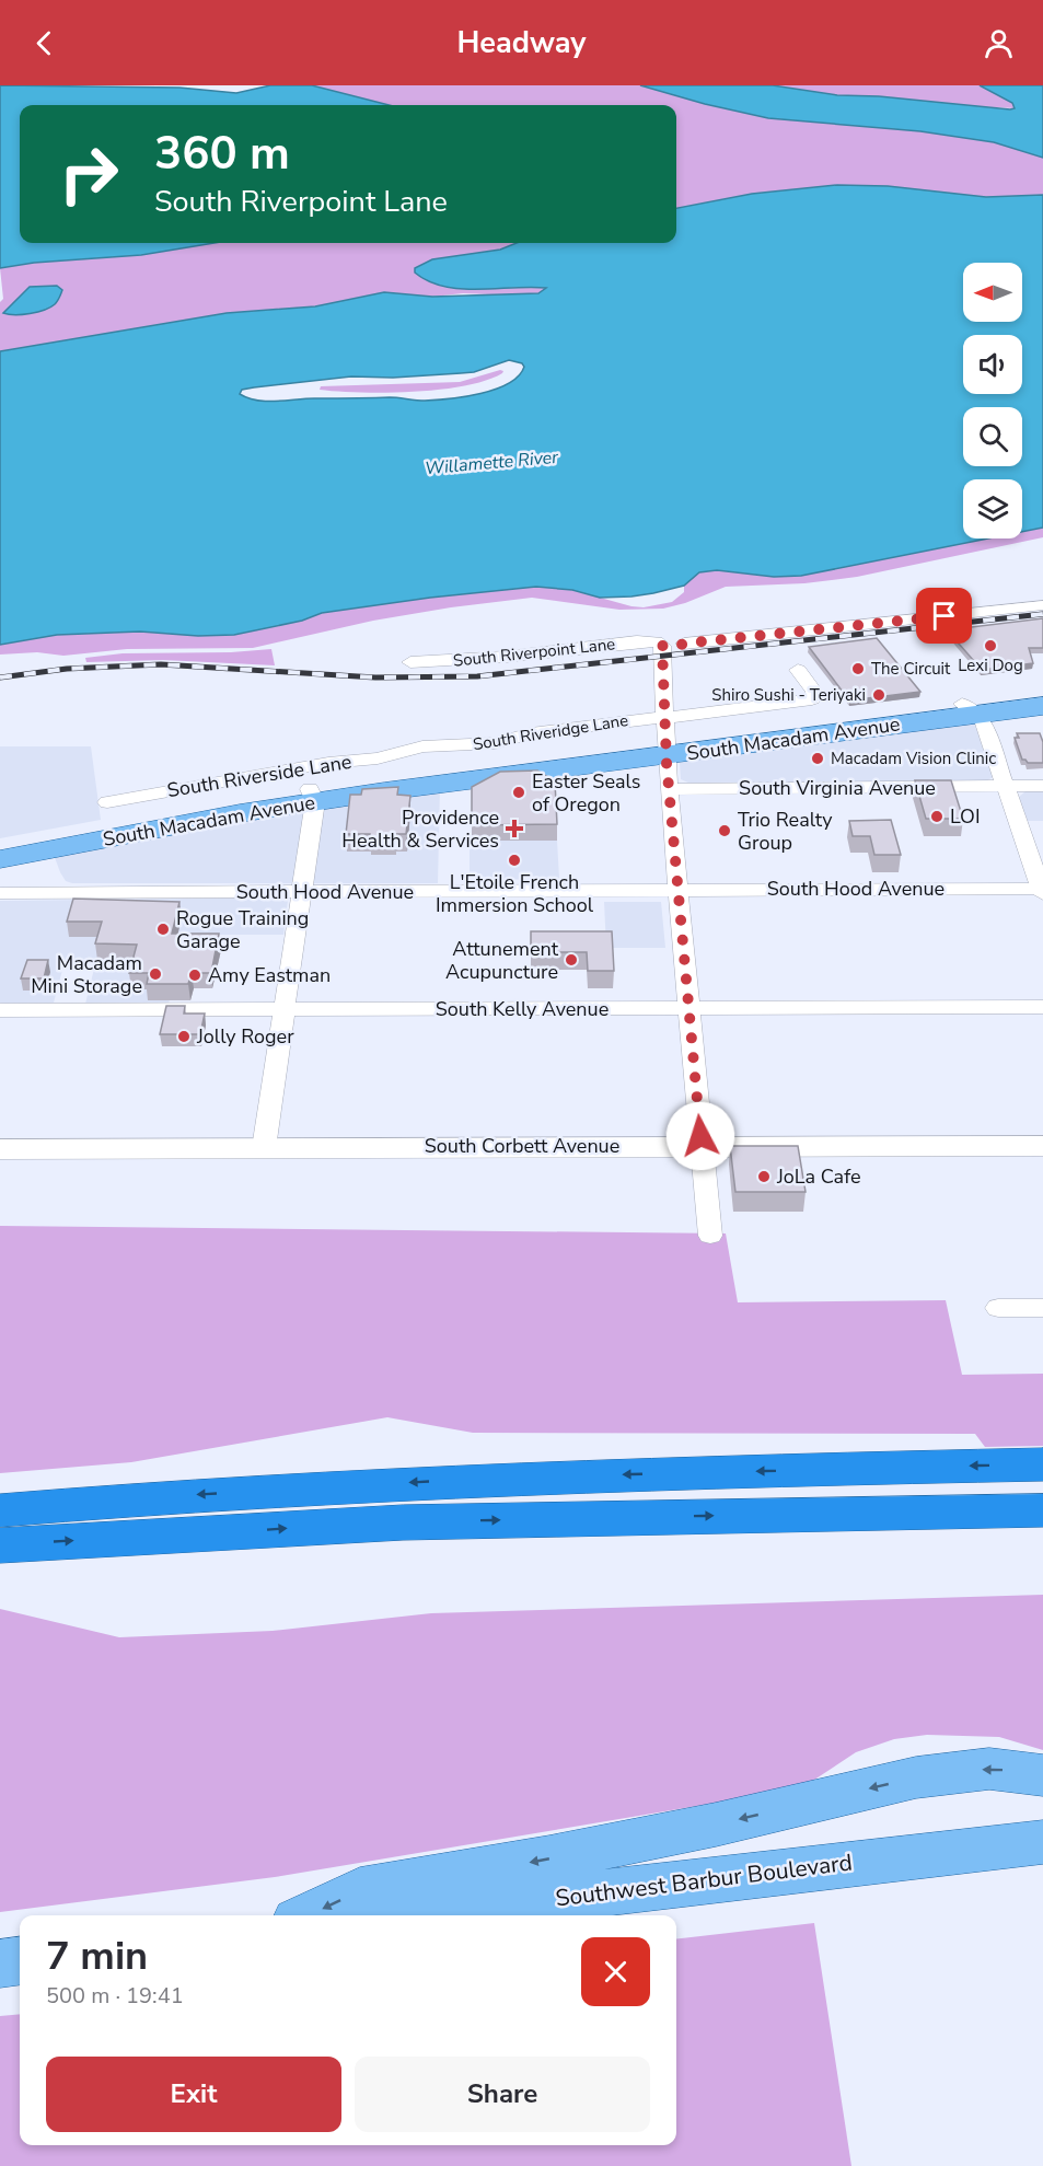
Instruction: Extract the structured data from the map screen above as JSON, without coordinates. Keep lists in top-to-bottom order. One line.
{"streets":{"main road":["South Macadam Avenue","Southwest Barbur Boulevard"],"street":["South Riverpoint Lane","South Riveridge Lane","South Riverside Lane","South Virginia Avenue","South Hood Avenue","South Kelly Avenue","South Corbett Avenue"]},"crossings":[["South Riveridge Lane","South Macadam Avenue"],["South Riveridge Lane","South Riverside Lane"]],"water":["Willamette River"],"places":{"other":["Lexi Dog","The Circuit","Shiro Sushi - Teriyaki","Macadam Vision Clinic","Easter Seals of Oregon","LOI","Trio Realty Group","L'Etoile French Immersion School","Rogue Training Garage","Attunement Acupuncture","Macadam Mini Storage","Amy Eastman","Jolly Roger","JoLa Cafe"],"health":["Providence Health & Services"]},"north":"left","page":{"header":"Headway","turn":["360 m","South Riverpoint Lane"],"heading":["7 min","500 m · 19:41"],"buttons":["Exit","Share"]}}
